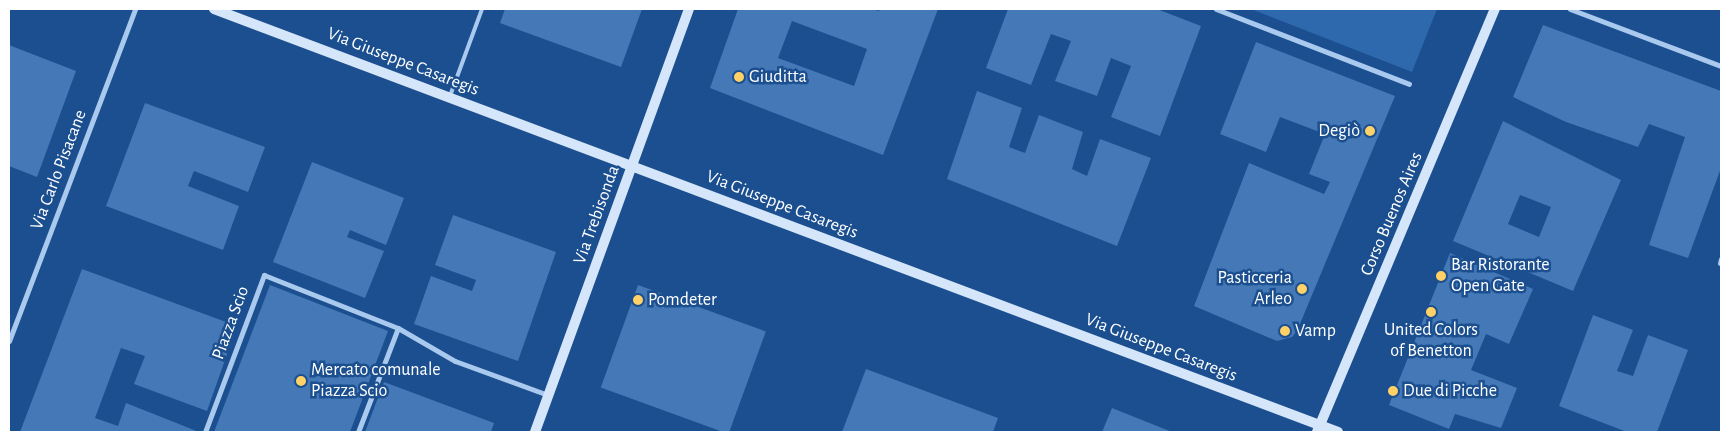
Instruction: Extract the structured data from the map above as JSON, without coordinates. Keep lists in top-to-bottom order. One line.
{"streets":{"street":["Via Giuseppe Casaregis","Via Carlo Pisacane","Corso Buenos Aires","Via Trebisonda","Piazza Scio"]},"crossings":[["Via Giuseppe Casaregis","Corso Buenos Aires"],["Via Giuseppe Casaregis","Via Trebisonda"],["Via Trebisonda","Piazza Scio"]],"places":["Giuditta","Degiò","Bar Ristorante Open Gate","Pasticceria Arleo","Pomdeter","United Colors of Benetton","Vamp","Mercato comunale Piazza Scio","Due di Picche"]}
